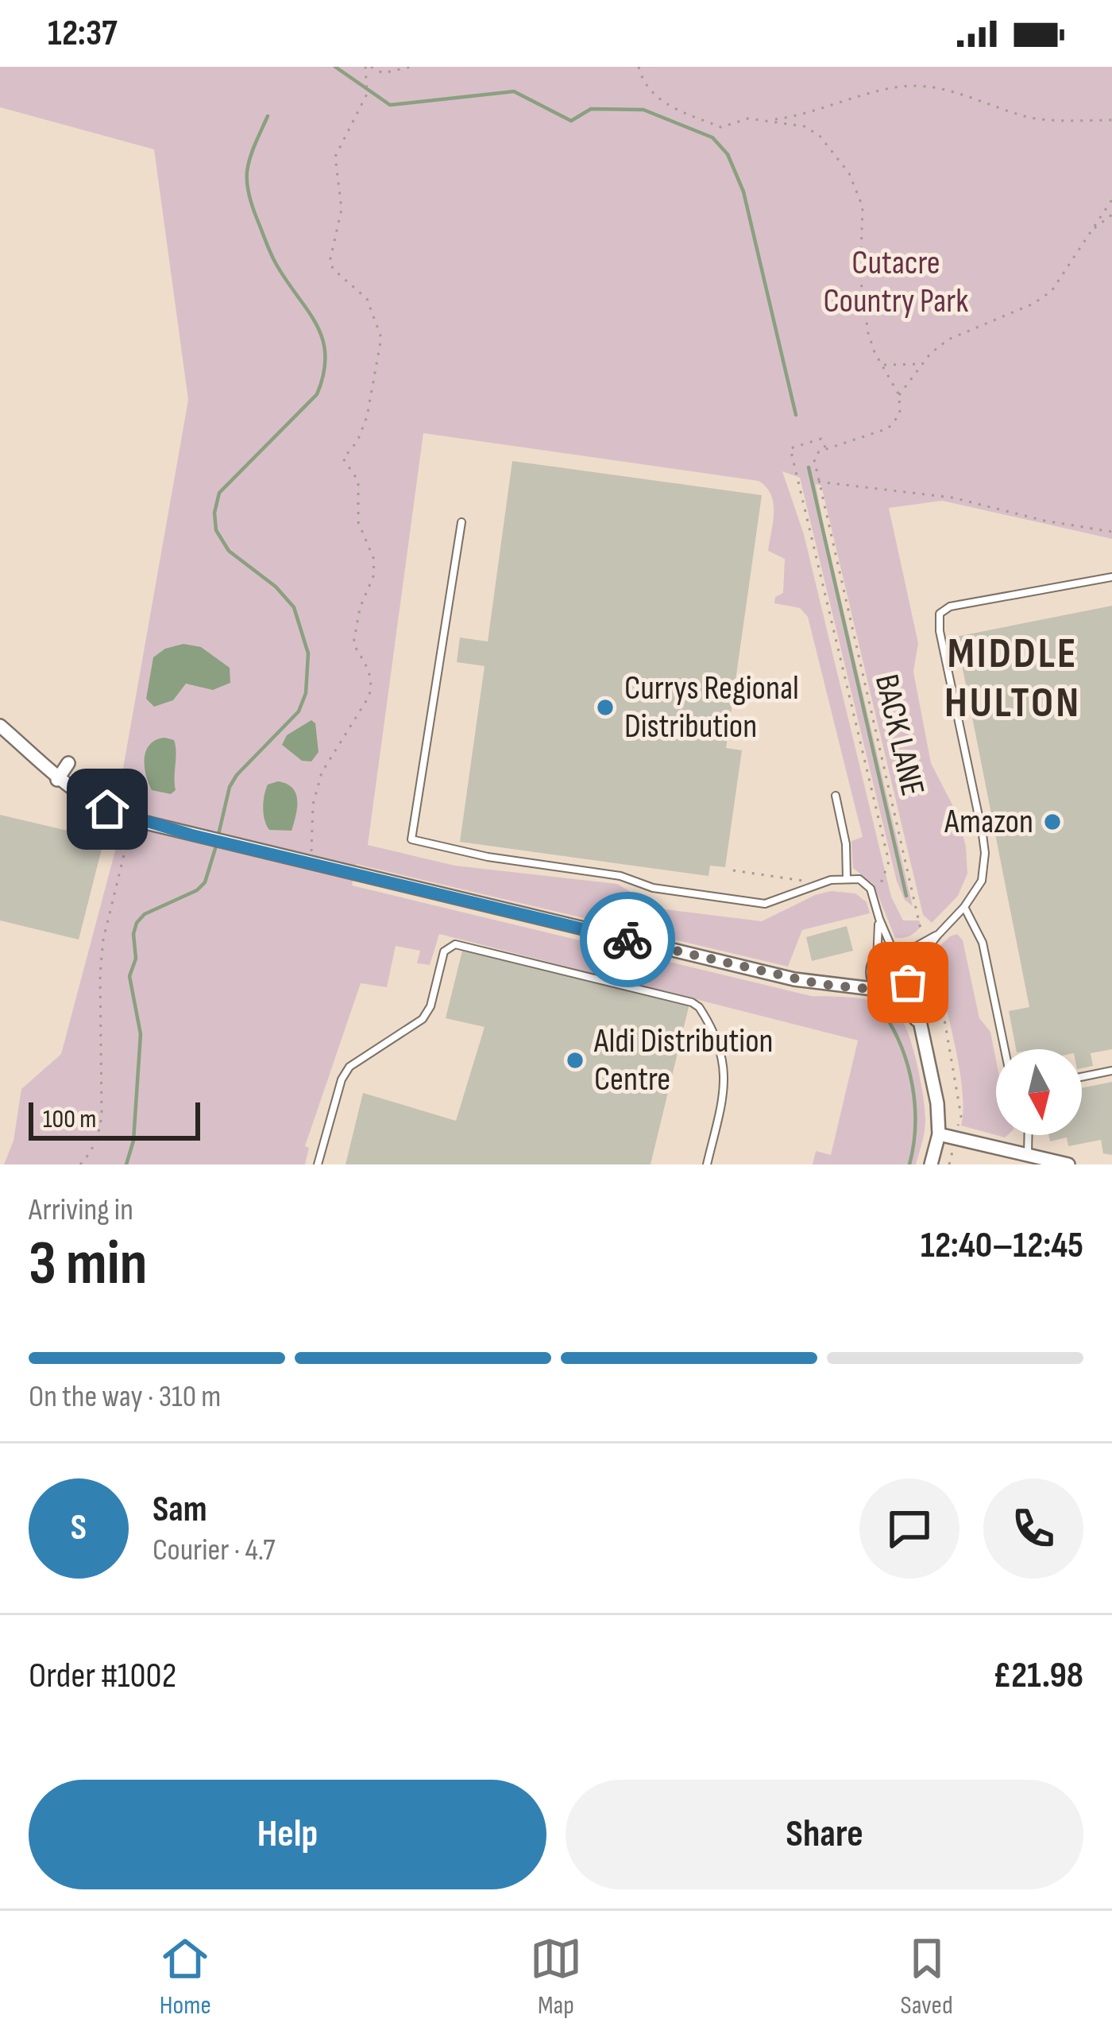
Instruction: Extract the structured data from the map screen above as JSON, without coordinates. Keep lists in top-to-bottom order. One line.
{"streets":{"path":["BACK LANE"]},"districts":["MIDDLE HULTON"],"parks":["Cutacre Country Park"],"places":["Currys Regional Distribution","Amazon","Aldi Distribution Centre"],"scale_bar":"100 m","north":"bottom","page":{"status":"12:37","scale":"100 m","heading":["3 min","Arriving in","12:40–12:45"],"panel":["Sam","Courier · 4.7","Order #1002","£21.98"],"bar":"On the way · 310 m","round":"S","buttons":["Help","Share"],"tabs":["Home","Map","Saved"]}}
